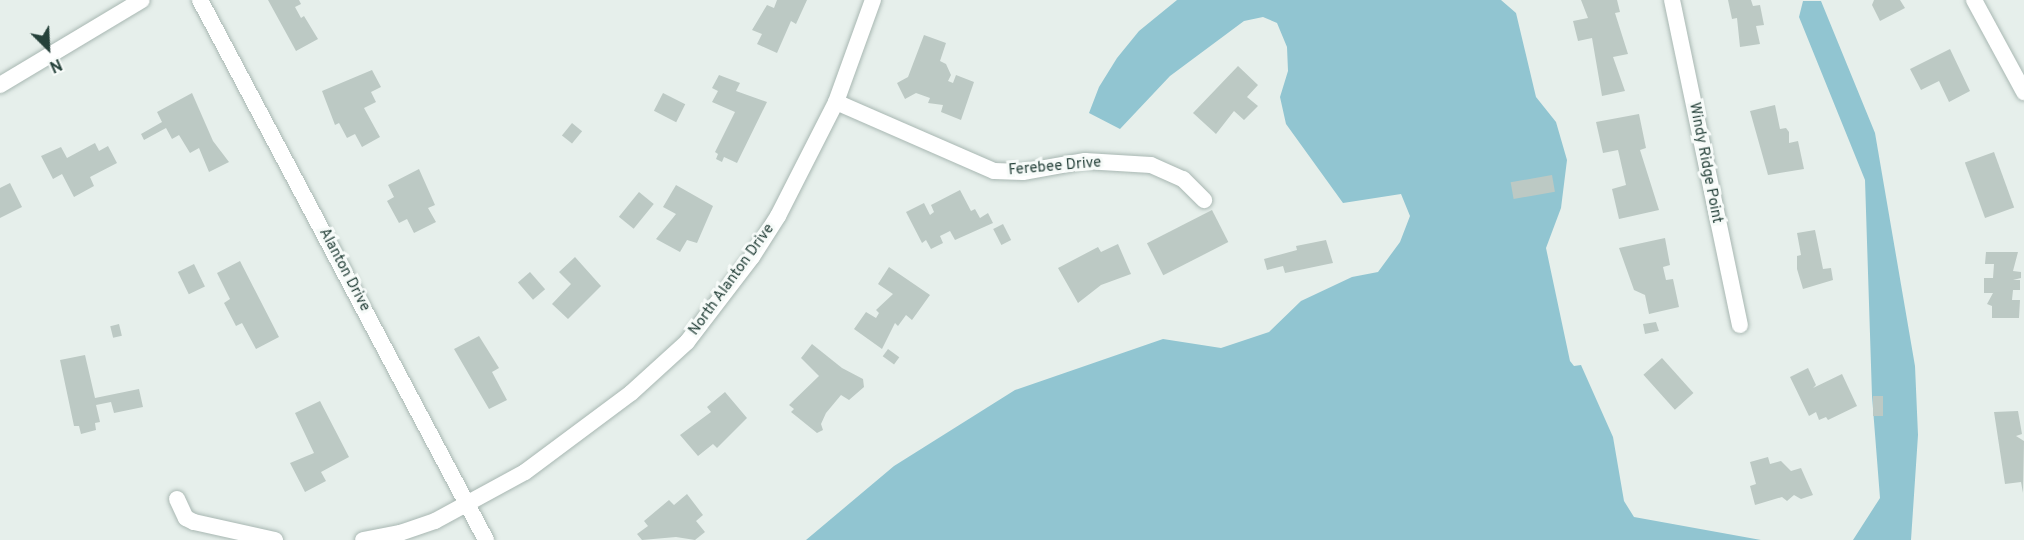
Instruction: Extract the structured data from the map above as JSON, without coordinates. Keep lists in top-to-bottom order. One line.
{"streets":{"street":["Windy Ridge Point","Ferebee Drive","Alanton Drive","North Alanton Drive"]},"crossings":[["Ferebee Drive","North Alanton Drive"],["Alanton Drive","North Alanton Drive"]],"north":"bottom right"}
